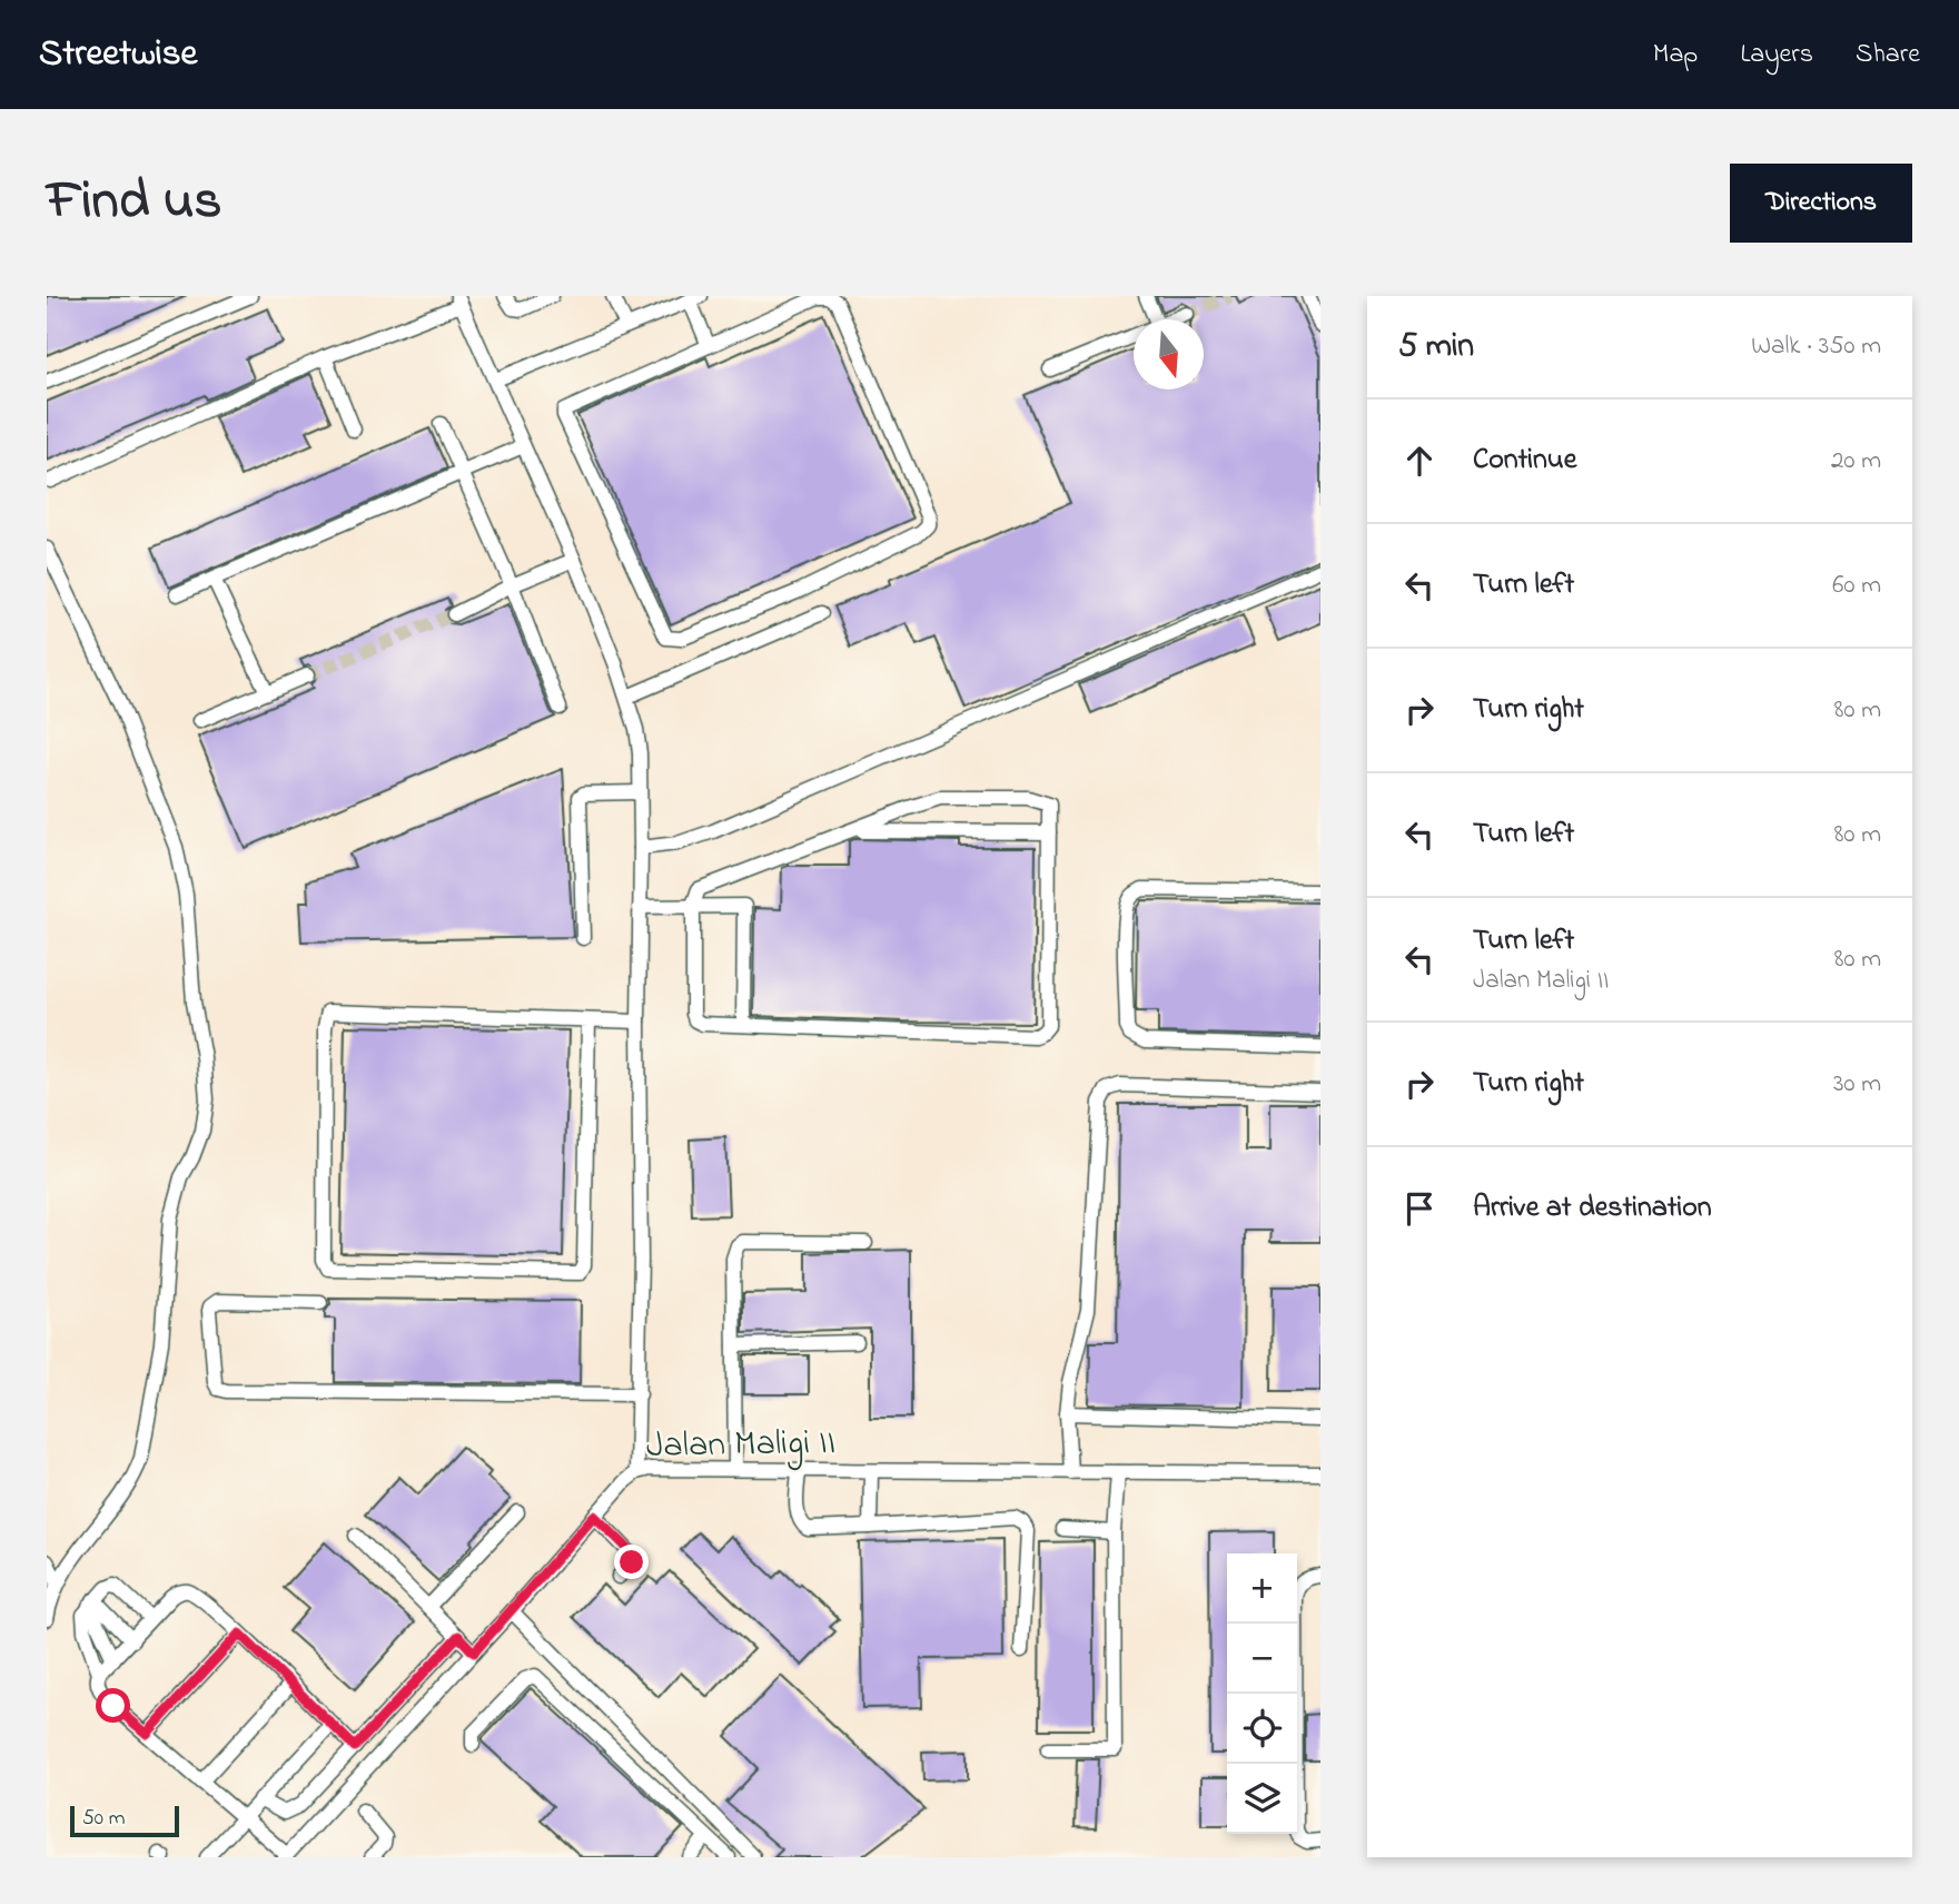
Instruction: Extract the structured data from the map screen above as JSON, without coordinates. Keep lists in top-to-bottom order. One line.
{"streets":{"street":["Jalan Maligi II"]},"scale_bar":"50 m","north":"bottom","page":{"header":"Streetwise","nav":["Map","Layers","Share"],"title":"Find us","buttons":"Directions","heading":["5 min","Walk · 350 m"],"list":[["Continue","20 m"],["Turn left","60 m"],["Turn right","80 m"],["Turn left","80 m"],["Turn left","Jalan Maligi II","80 m"],["Turn right","30 m"],"Arrive at destination"],"map_buttons":["+","−"],"scale":"50 m"}}
